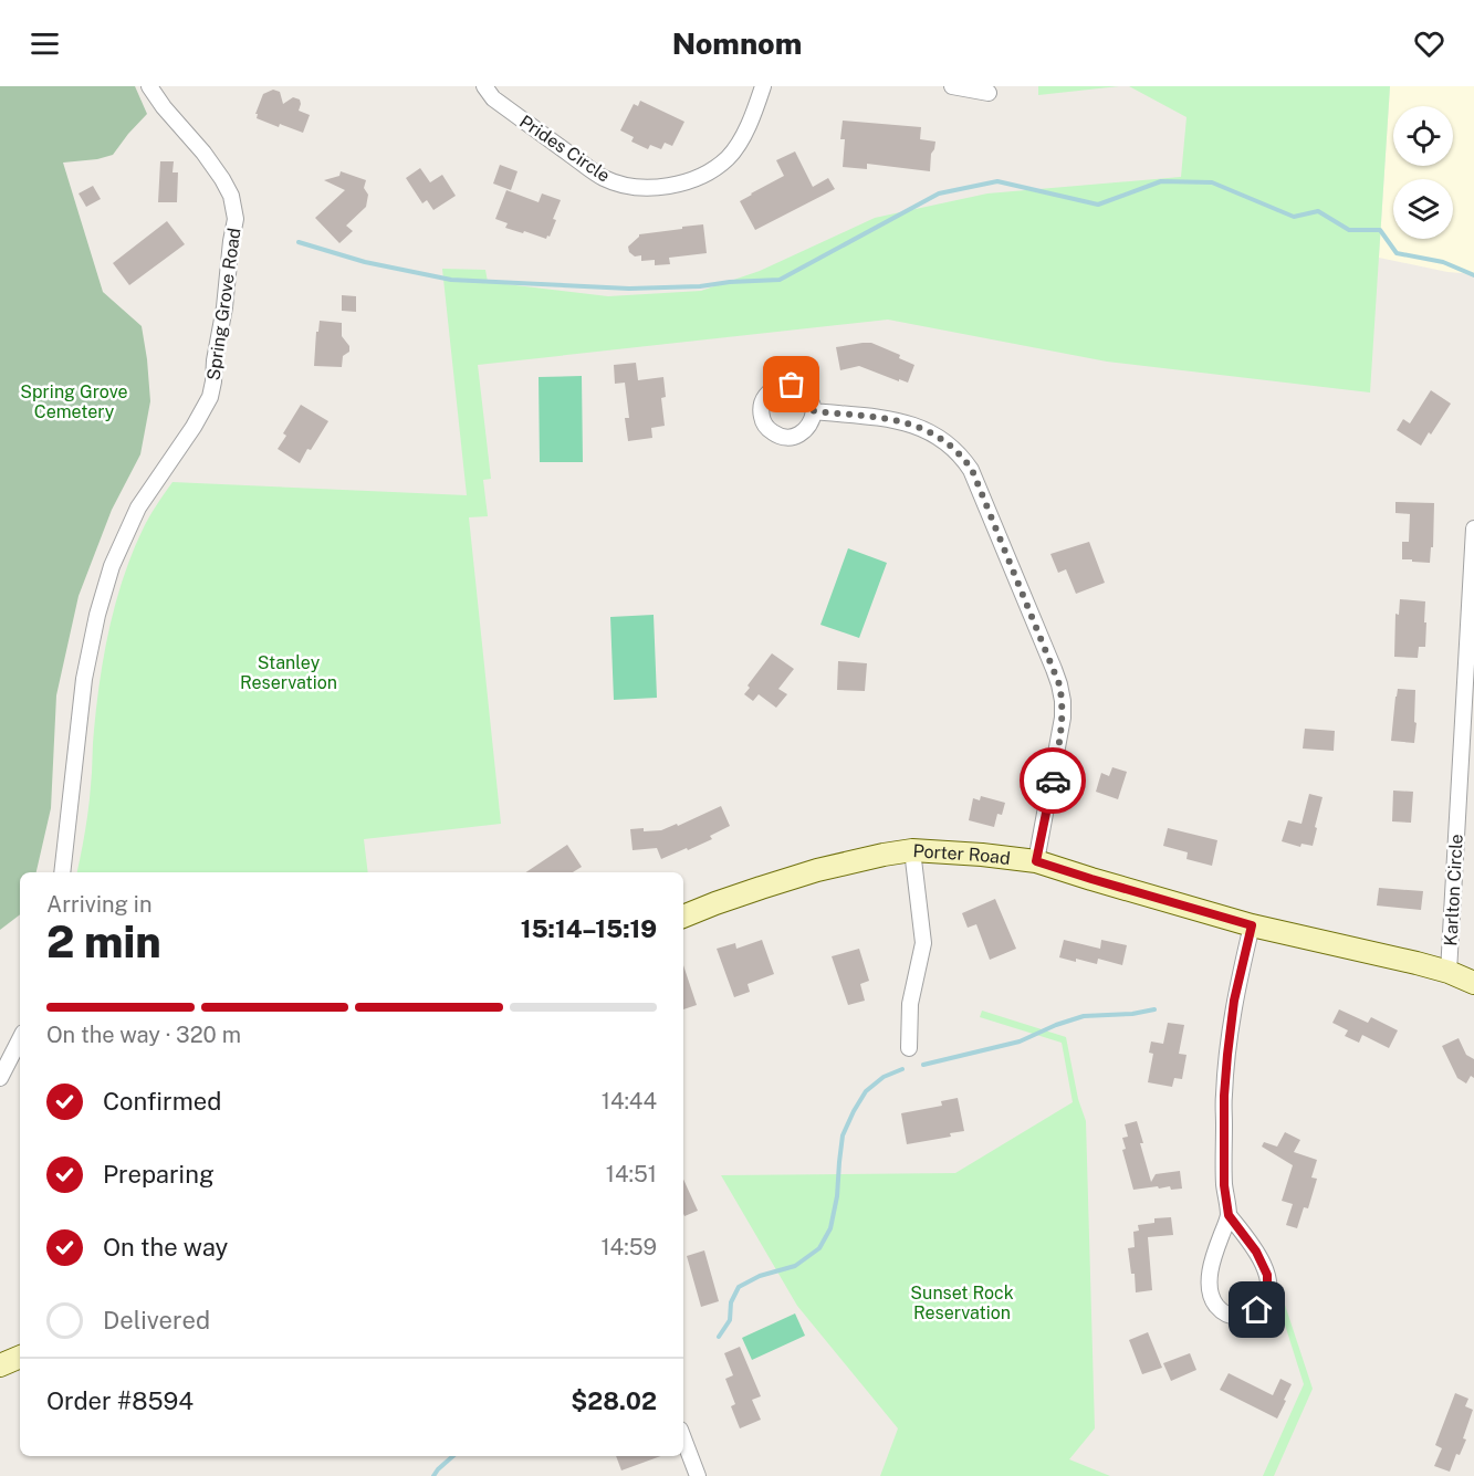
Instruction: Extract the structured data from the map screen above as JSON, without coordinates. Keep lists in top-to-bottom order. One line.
{"streets":{"street":["Prides Circle","Spring Grove Road","Porter Road","Karlton Circle"]},"crossings":[["Porter Road","Karlton Circle"]],"parks":["Spring Grove Cemetery","Stanley Reservation","Sunset Rock Reservation"],"page":{"header":"Nomnom","heading":["2 min","Arriving in","15:14–15:19"],"panel":["Order #8594","$28.02"],"bar":"On the way · 320 m","list":[["Confirmed","14:44"],["Preparing","14:51"],["On the way","14:59"],"Delivered"]}}
